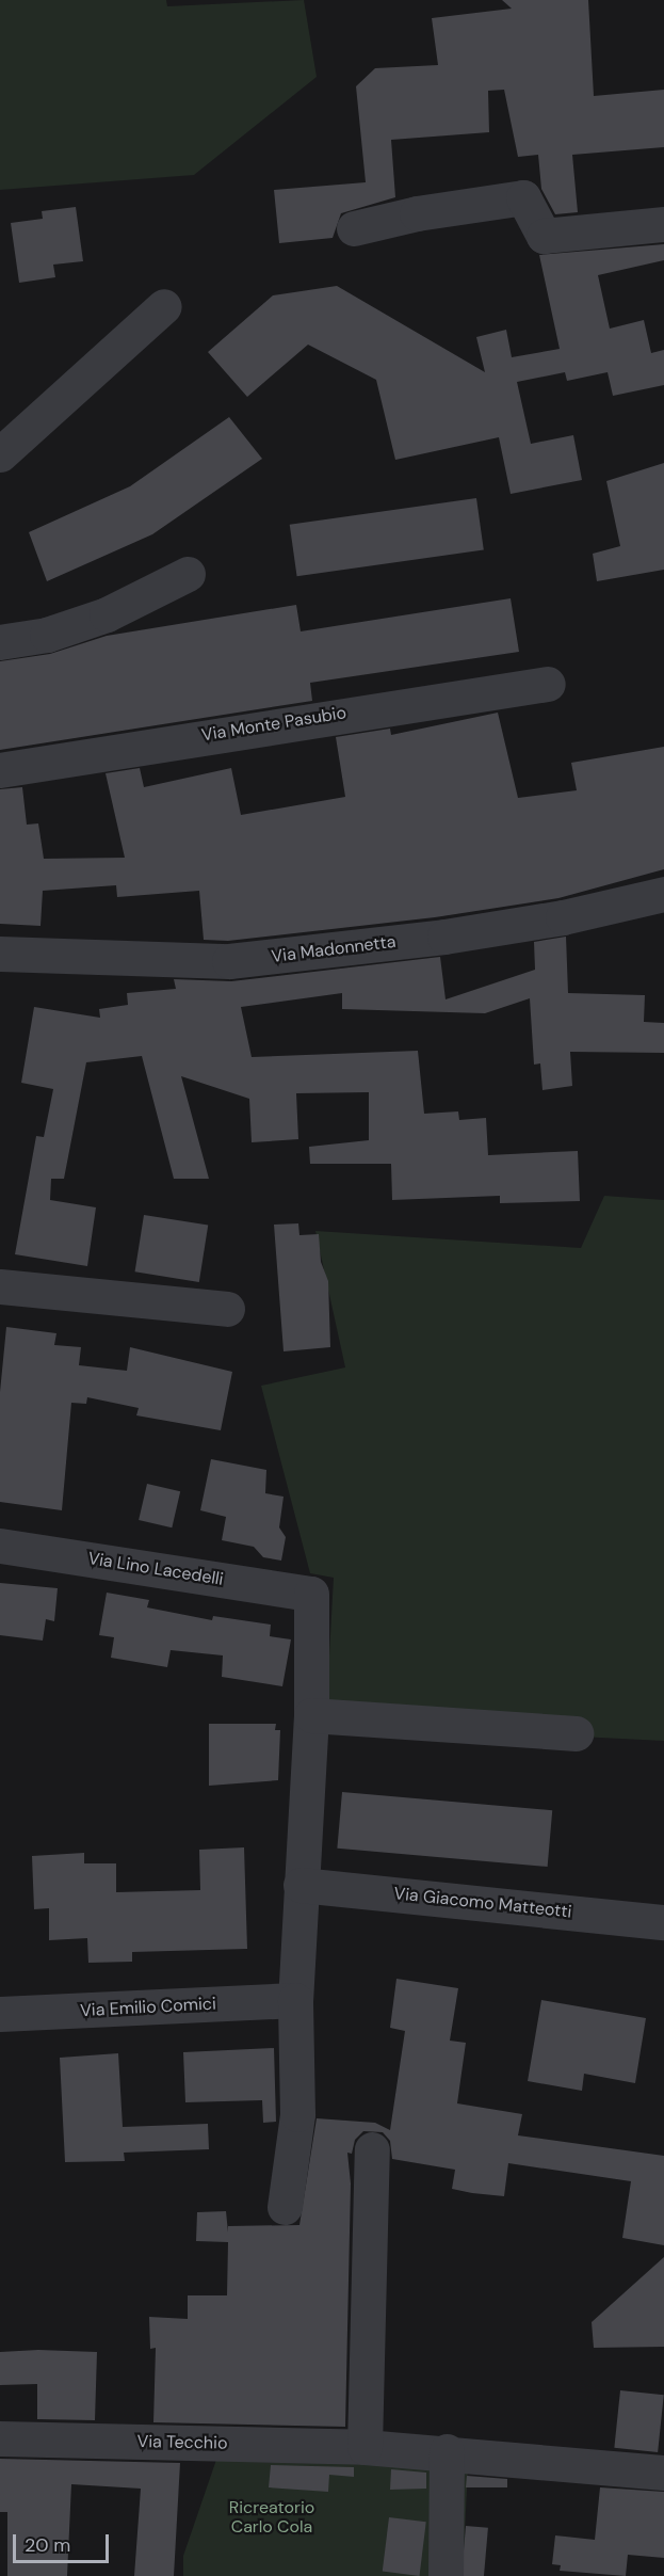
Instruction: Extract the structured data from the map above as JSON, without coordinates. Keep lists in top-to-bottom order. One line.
{"streets":{"street":["Via Monte Pasubio","Via Madonnetta","Via Lino Lacedelli","Via Giacomo Matteotti","Via Emilio Comici","Via Tecchio"]},"parks":["Ricreatorio Carlo Cola"],"scale_bar":"20 m"}
